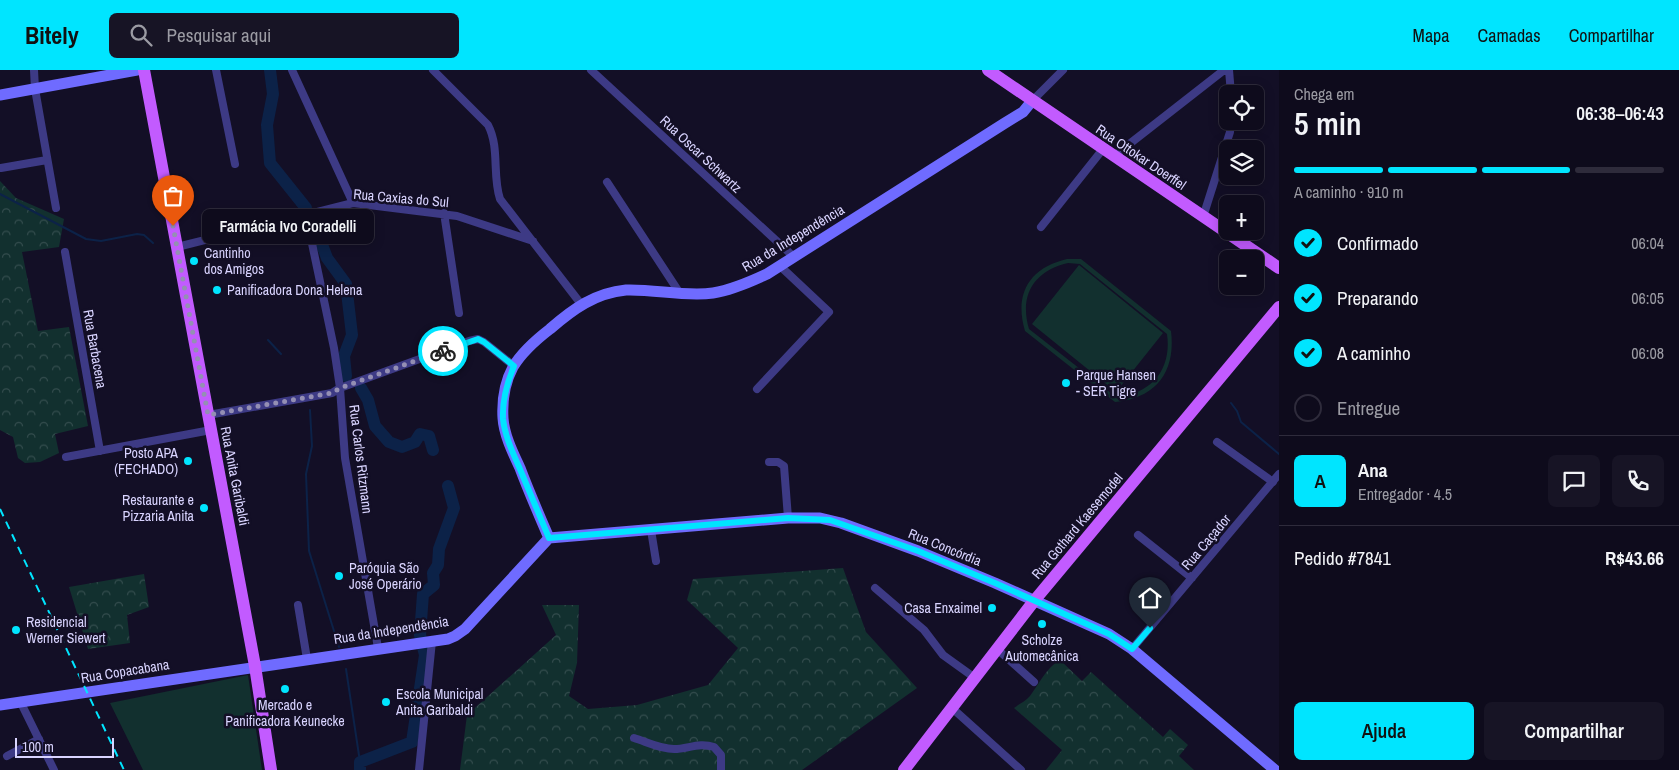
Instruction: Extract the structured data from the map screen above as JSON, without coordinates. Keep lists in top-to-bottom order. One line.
{"streets":{"main road":["Rua Ottokar Doerffel","Rua Anita Garibaldi","Rua Gothard Kaesemodel"],"street":["Rua Oscar Schwartz","Rua Caxias do Sul","Rua da Independência","Rua Barbacena","Rua Carlos Ritzmann","Rua Caçador","Rua Concórdia","Rua Copacabana"]},"crossings":[["Rua Oscar Schwartz","Rua da Independência"],["Rua Ottokar Doerffel","Rua da Independência"],["Rua Caxias do Sul","Rua Carlos Ritzmann"],["Rua Caxias do Sul","Rua Anita Garibaldi"],["Rua da Independência","Rua Carlos Ritzmann"],["Rua da Independência","Rua Anita Garibaldi"],["Rua da Independência","Rua Concórdia"],["Rua da Independência","Rua Copacabana"],["Rua Anita Garibaldi","Rua Copacabana"],["Rua Gothard Kaesemodel","Rua Concórdia"],["Rua Caçador","Rua Concórdia"]],"places":["Farmácia Ivo Coradelli","Cantinho dos Amigos","Panificadora Dona Helena","Parque Hansen - SER Tigre","Posto APA (FECHADO)","Restaurante e Pizzaria Anita","Paróquia São José Operário","Casa Enxaimel","Scholze Automecânica","Residencial Werner Siewert","Mercado e Panificadora Keunecke","Escola Municipal Anita Garibaldi"],"scale_bar":"100 m","page":{"header":"Bitely","search":"Pesquisar aqui","nav":["Mapa","Camadas","Compartilhar"],"heading":["5 min","Chega em","06:38–06:43"],"panel":["Ana","Entregador · 4.5","Pedido #7841","R$43.66"],"map_buttons":["+","−"],"bar":"A caminho · 910 m","bubble":"Farmácia Ivo Coradelli","list":[["Confirmado","06:04"],["Preparando","06:05"],["A caminho","06:08"],"Entregue"],"round":"A","buttons":["Ajuda","Compartilhar"],"scale":"100 m"}}
